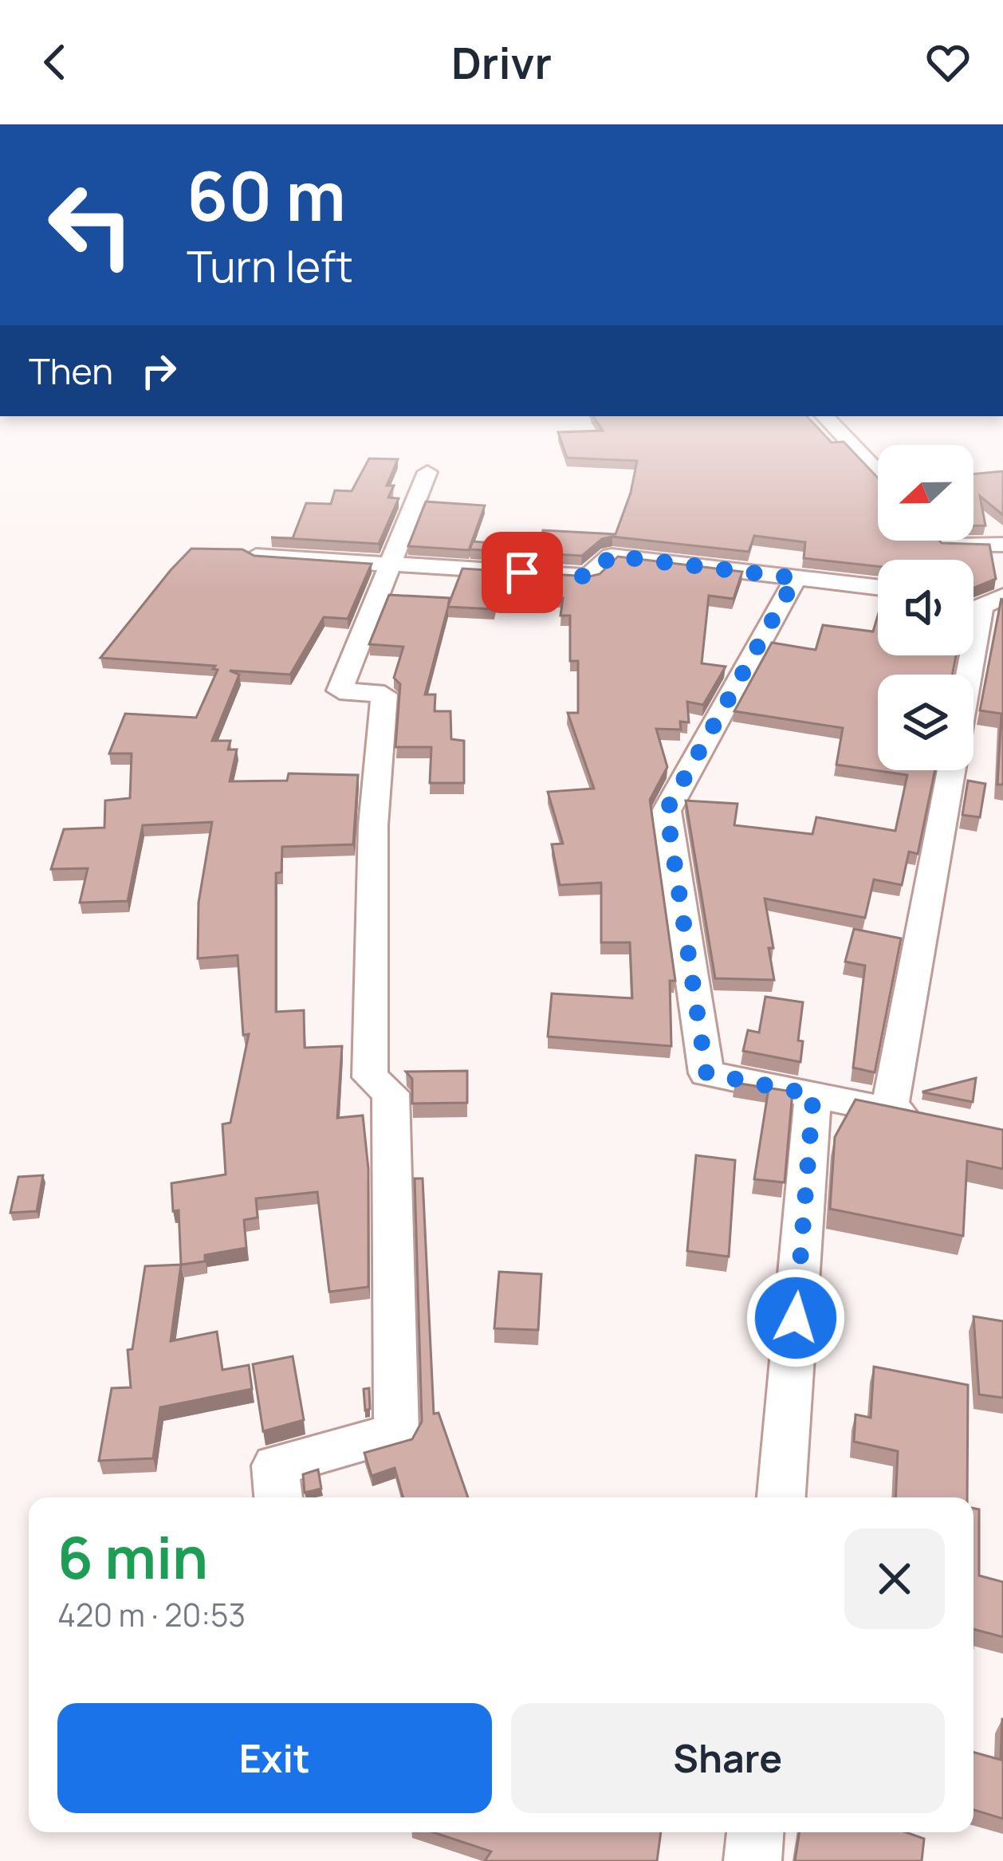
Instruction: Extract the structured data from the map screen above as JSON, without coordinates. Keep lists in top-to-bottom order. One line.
{"north":"left","page":{"header":"Drivr","turn":["60 m","Turn left"],"then":"Then","heading":["6 min","420 m · 20:53"],"buttons":["Exit","Share"]}}
